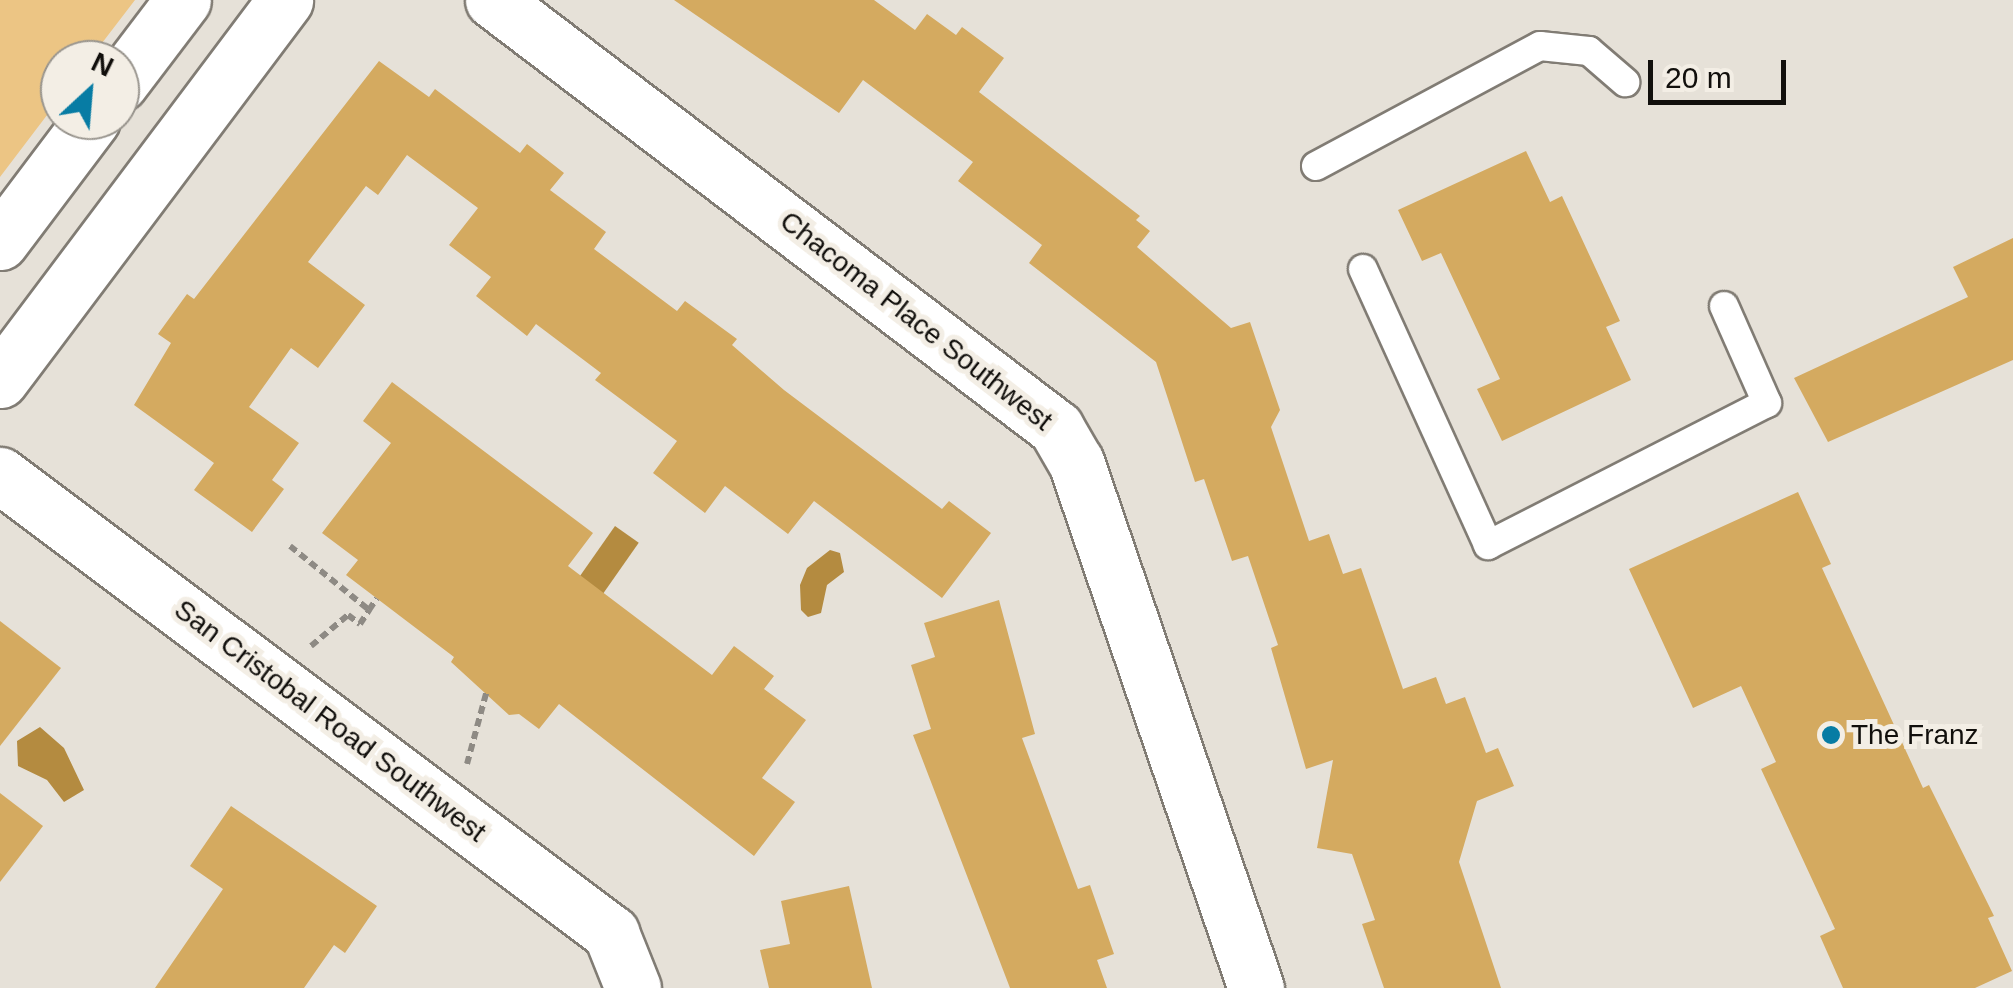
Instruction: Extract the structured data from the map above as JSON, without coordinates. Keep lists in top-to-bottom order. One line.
{"streets":{"street":["Chacoma Place Southwest","San Cristobal Road Southwest"]},"places":["The Franz"],"scale_bar":"20 m","north":"top right"}
